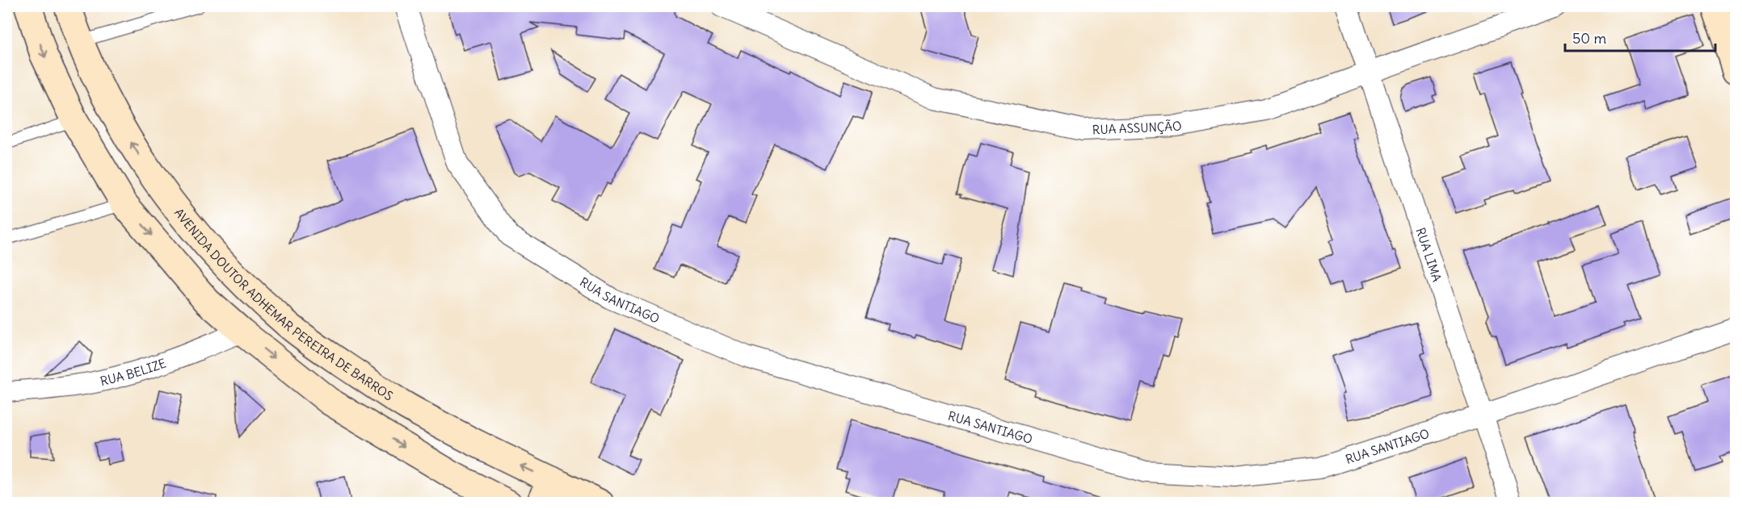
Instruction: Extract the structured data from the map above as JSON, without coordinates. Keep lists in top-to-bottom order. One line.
{"streets":{"street":["RUA ASSUNÇÃO","RUA LIMA","RUA SANTIAGO","AVENIDA DOUTOR ADHEMAR PEREIRA DE BARROS","RUA BELIZE"]},"crossings":[["RUA ASSUNÇÃO","RUA LIMA"],["RUA LIMA","RUA SANTIAGO"]],"scale_bar":"50 m"}
